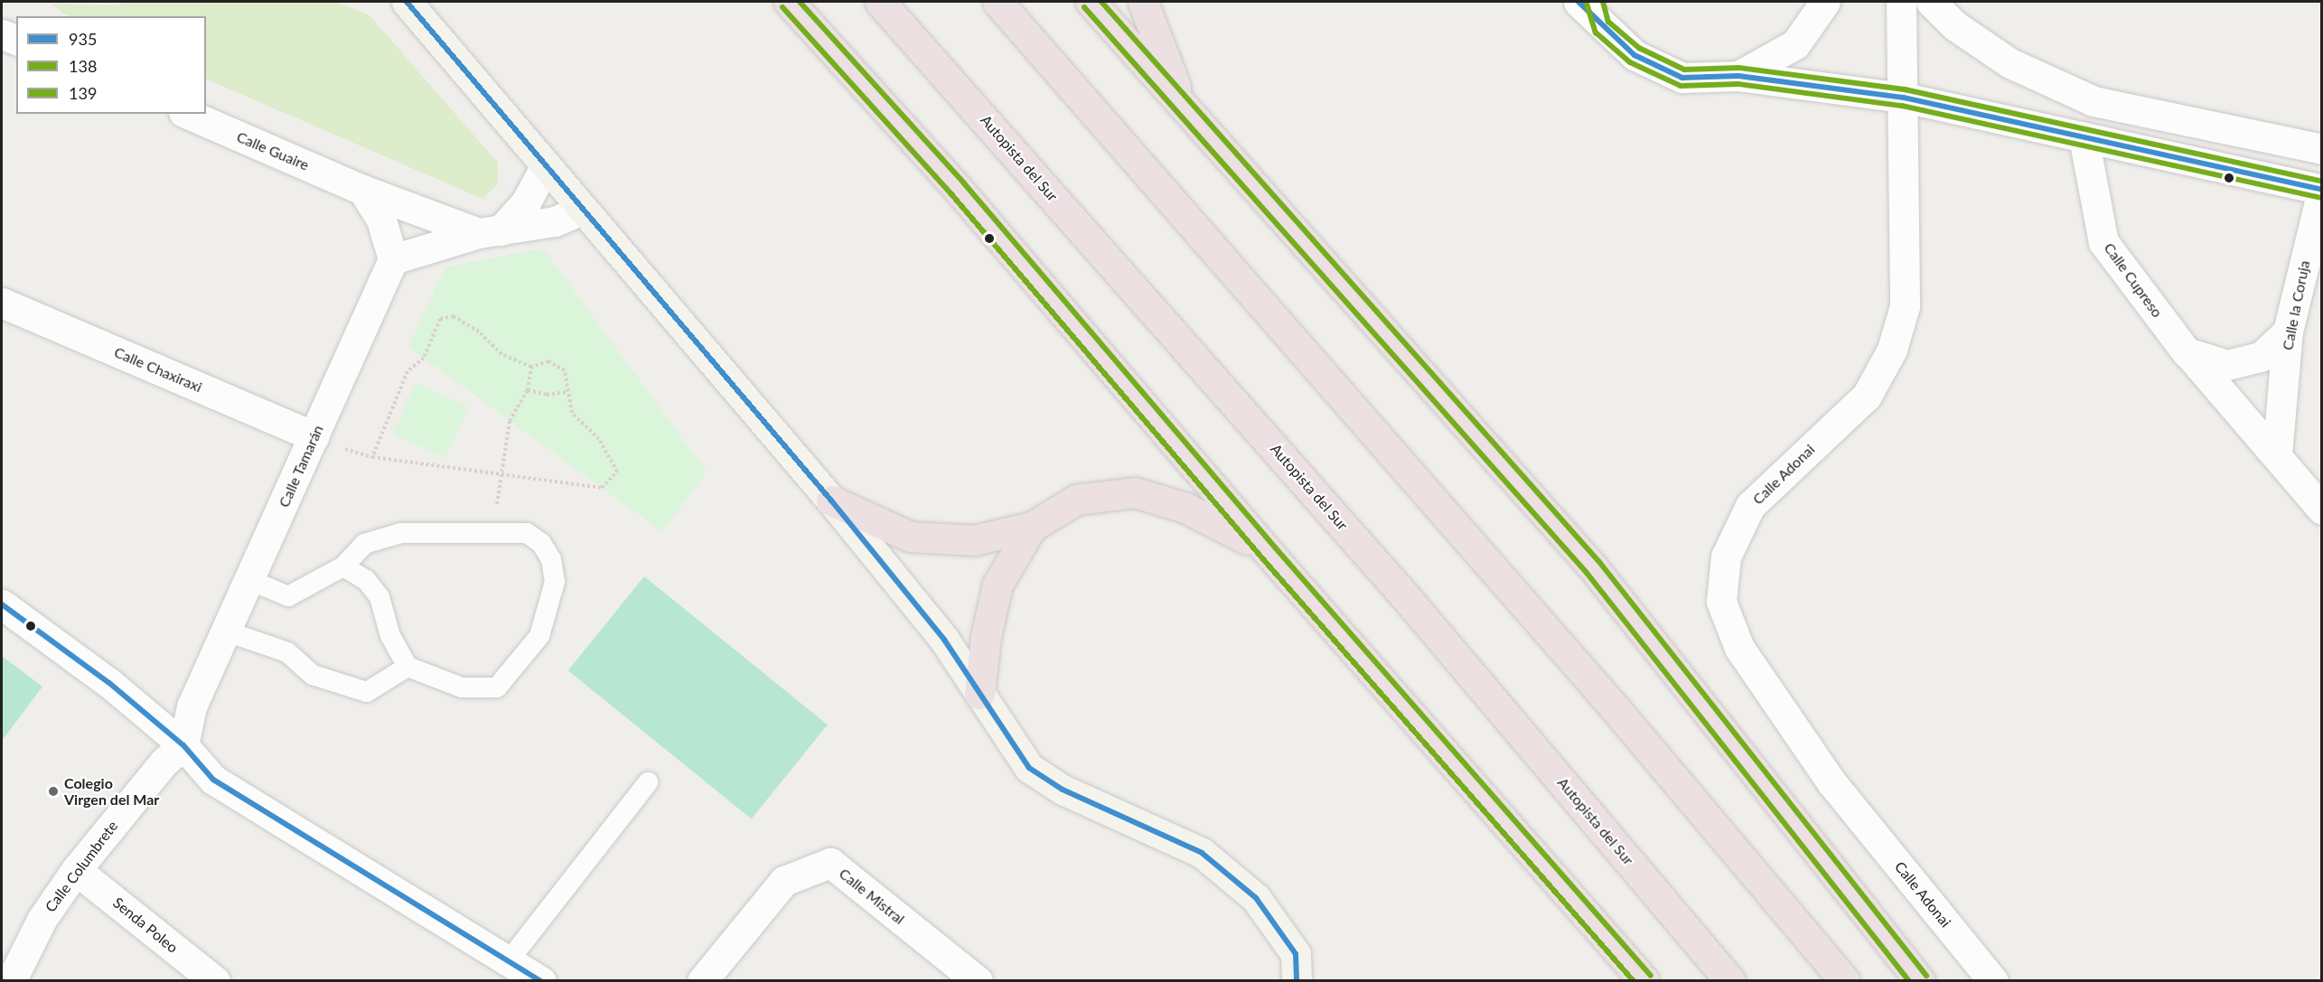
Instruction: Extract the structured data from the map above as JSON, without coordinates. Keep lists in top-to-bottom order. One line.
{"streets":{"highway":["Autopista del Sur"],"street":["Calle Guaire","Calle Cupreso","Calle la Coruja","Calle Chaxiraxi","Calle Tamarán","Calle Adonai","Calle Columbrete","Calle Mistral","Senda Poleo"]},"crossings":[["Calle Cupreso","Calle la Coruja"],["Calle Chaxiraxi","Calle Tamarán"],["Calle Tamarán","Calle Columbrete"],["Calle Columbrete","Senda Poleo"]],"places":["Colegio Virgen del Mar"],"lines":["transit line 935","transit line 139","transit line 138"],"legend":["935","138","139"]}
